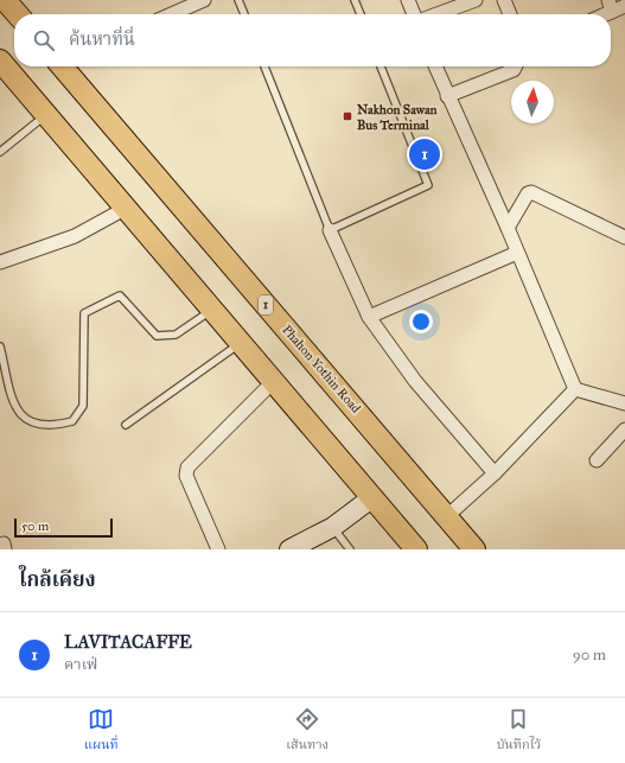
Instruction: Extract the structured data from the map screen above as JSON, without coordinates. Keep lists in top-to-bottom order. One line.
{"streets":{"main road":["1","Phahon Yothin Road"]},"places":{"transit":["Nakhon Sawan Bus Terminal"]},"scale_bar":"50 m","north":"top","page":{"search":"ค้นหาที่นี่","pins":"1","scale":"50 m","heading":"ใกล้เคียง","list":[{"mark":"1","name":"LAVITACAFFE","note":"คาเฟ่","value":"90 m"}],"nav":["แผนที่","เส้นทาง","บันทึกไว้"]}}
